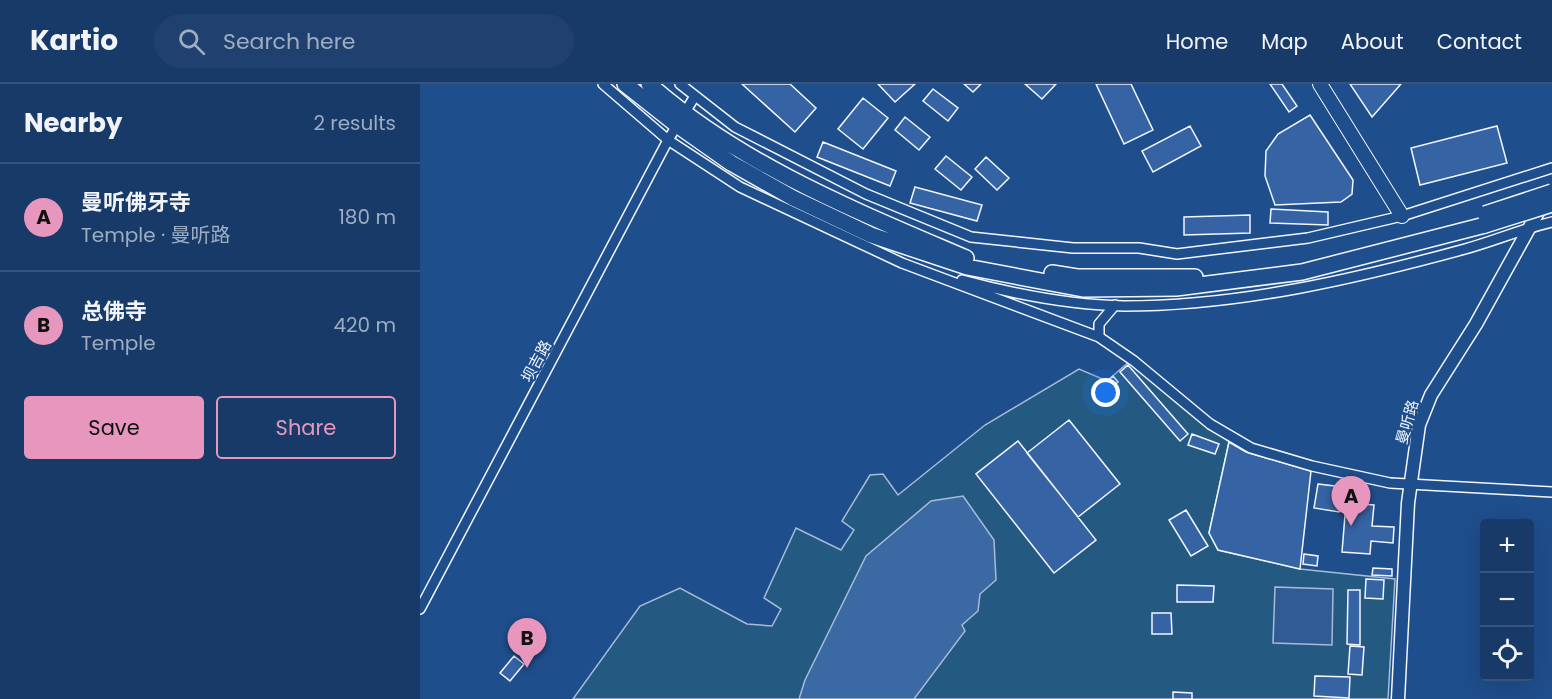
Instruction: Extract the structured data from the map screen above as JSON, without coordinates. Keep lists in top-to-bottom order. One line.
{"streets":{"street":["坝吉路","曼听路"]},"page":{"header":"Kartio","search":"Search here","nav":["Home","Map","About","Contact"],"heading":["Nearby","2 results"],"list":[{"mark":"A","name":"曼听佛牙寺","note":"Temple · 曼听路","value":"180 m"},{"mark":"B","name":"总佛寺","note":"Temple","value":"420 m"}],"buttons":["Save","Share"],"pins":["A","B"],"map_buttons":["+","−"]}}
